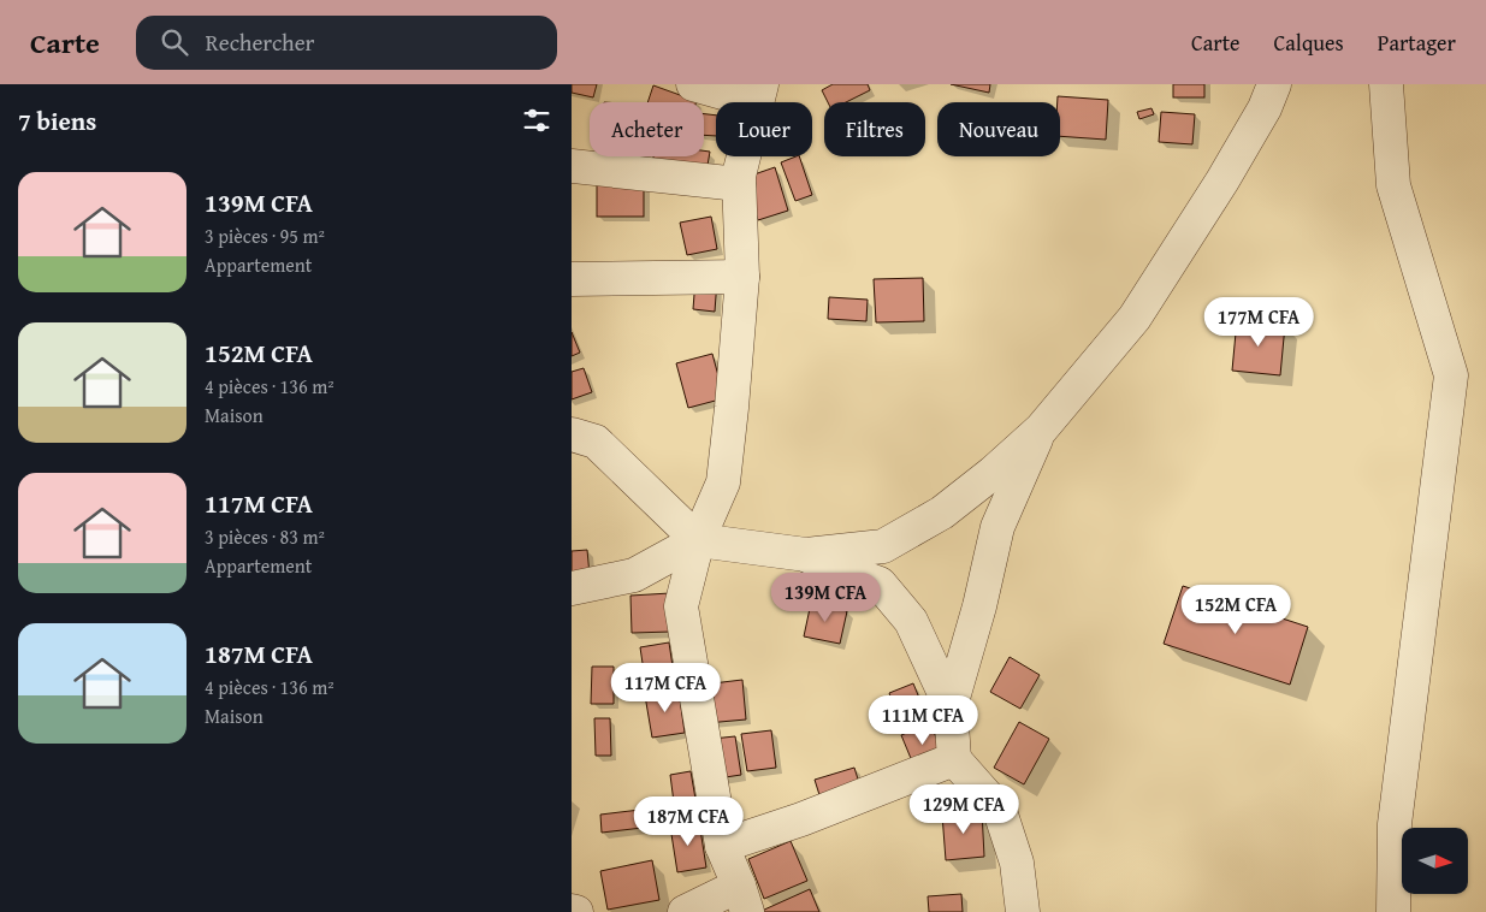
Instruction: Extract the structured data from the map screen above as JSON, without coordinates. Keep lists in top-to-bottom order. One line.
{"north":"right","page":{"header":"Carte","search":"Rechercher","nav":["Carte","Calques","Partager"],"heading":"7 biens","chip":["Acheter","Louer","Filtres","Nouveau"],"list":[{"name":"139M CFA","note":"3 pièces · 95 m² · Appartement"},{"name":"152M CFA","note":"4 pièces · 136 m² · Maison"},{"name":"117M CFA","note":"3 pièces · 83 m² · Appartement"},{"name":"187M CFA","note":"4 pièces · 136 m² · Maison"}],"price":["177M CFA","139M CFA","152M CFA","117M CFA","111M CFA","129M CFA","187M CFA"]}}
